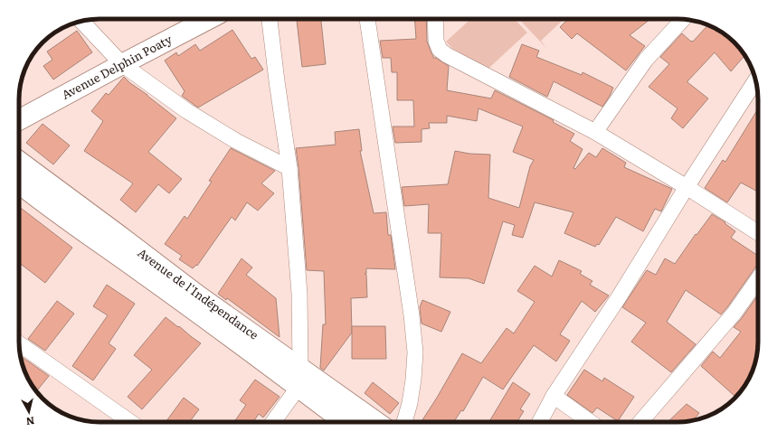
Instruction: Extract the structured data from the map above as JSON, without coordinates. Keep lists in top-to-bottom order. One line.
{"streets":{"street":["Avenue Delphin Poaty","Avenue de l'Indépendance"]},"north":"bottom"}
